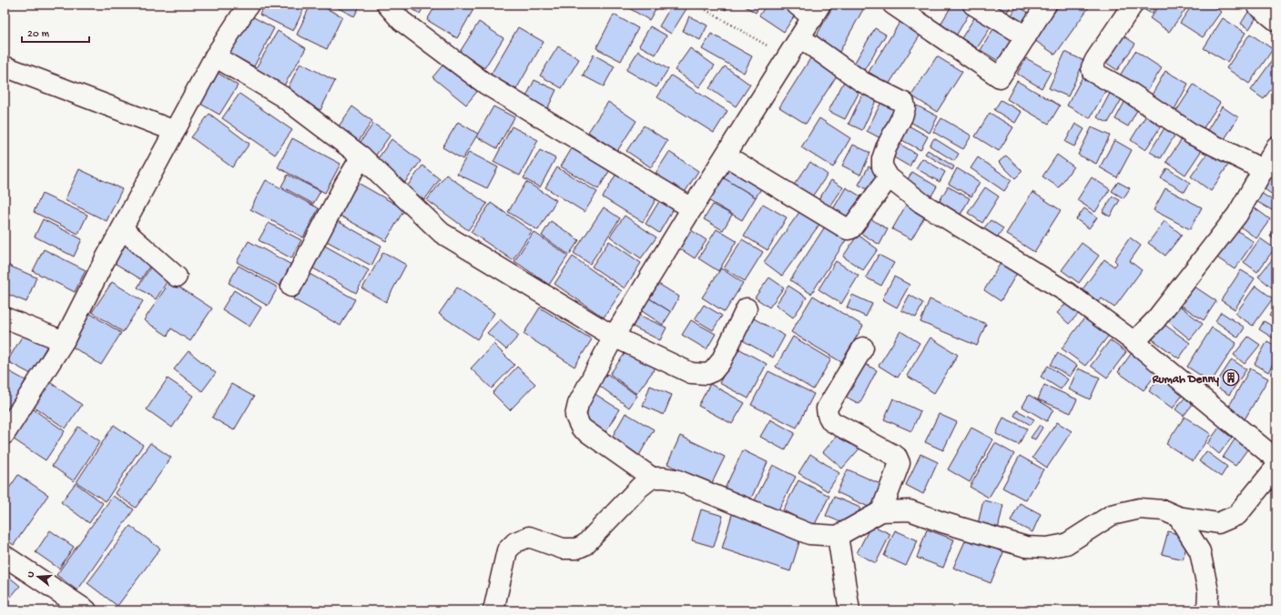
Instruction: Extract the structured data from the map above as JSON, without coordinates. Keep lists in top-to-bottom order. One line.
{"places":{"building":["Rumah Denny"]},"scale_bar":"20 m","north":"left"}
